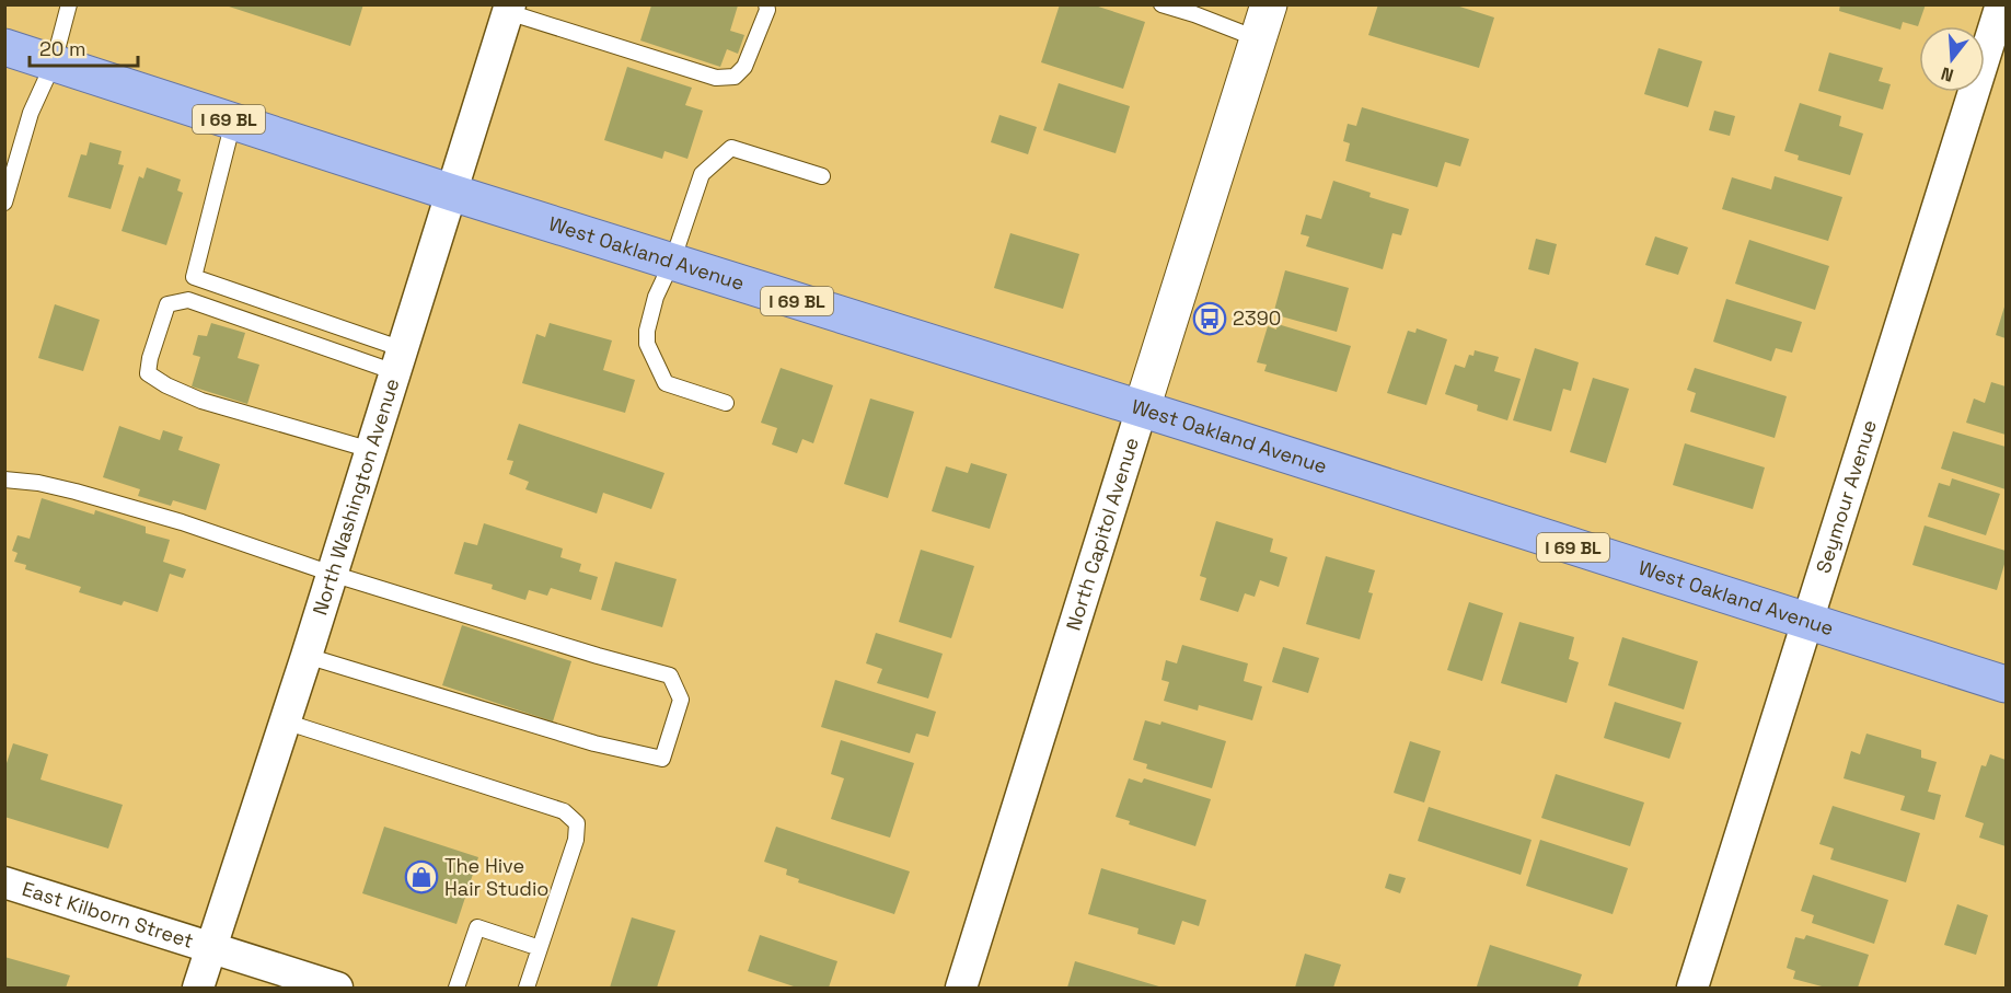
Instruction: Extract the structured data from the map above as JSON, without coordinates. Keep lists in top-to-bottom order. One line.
{"streets":{"main road":["I 69 BL","West Oakland Avenue"],"street":["North Washington Avenue","Seymour Avenue","North Capitol Avenue","East Kilborn Street"]},"crossings":[["I 69 BL","West Oakland Avenue"],["I 69 BL","North Washington Avenue"],["West Oakland Avenue","North Washington Avenue"],["West Oakland Avenue","Seymour Avenue"],["West Oakland Avenue","North Capitol Avenue"],["North Washington Avenue","East Kilborn Street"]],"places":{"bus stop":["2390"],"shop":["The Hive Hair Studio"]},"scale_bar":"20 m","north":"bottom"}
